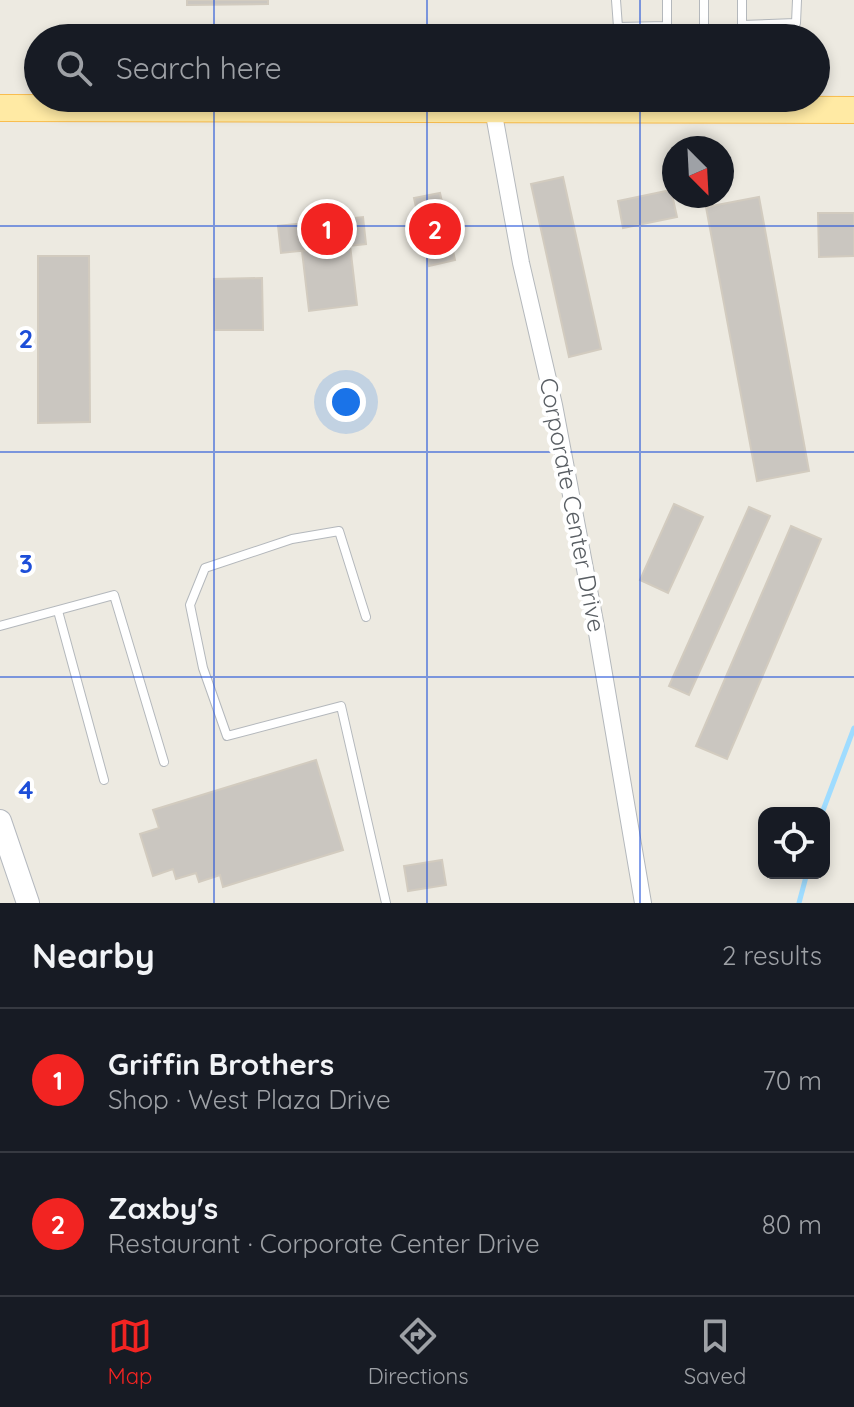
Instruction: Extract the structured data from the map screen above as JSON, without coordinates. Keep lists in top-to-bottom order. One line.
{"streets":{"street":["Corporate Center Drive"]},"north":"bottom right","page":{"search":"Search here","pins":["1","2"],"heading":["Nearby","2 results"],"list":[{"mark":"1","name":"Griffin Brothers","note":"Shop · West Plaza Drive","value":"70 m"},{"mark":"2","name":"Zaxby's","note":"Restaurant · Corporate Center Drive","value":"80 m"}],"nav":["Map","Directions","Saved"]},"grid":{"rows":["2","3","4"]}}
